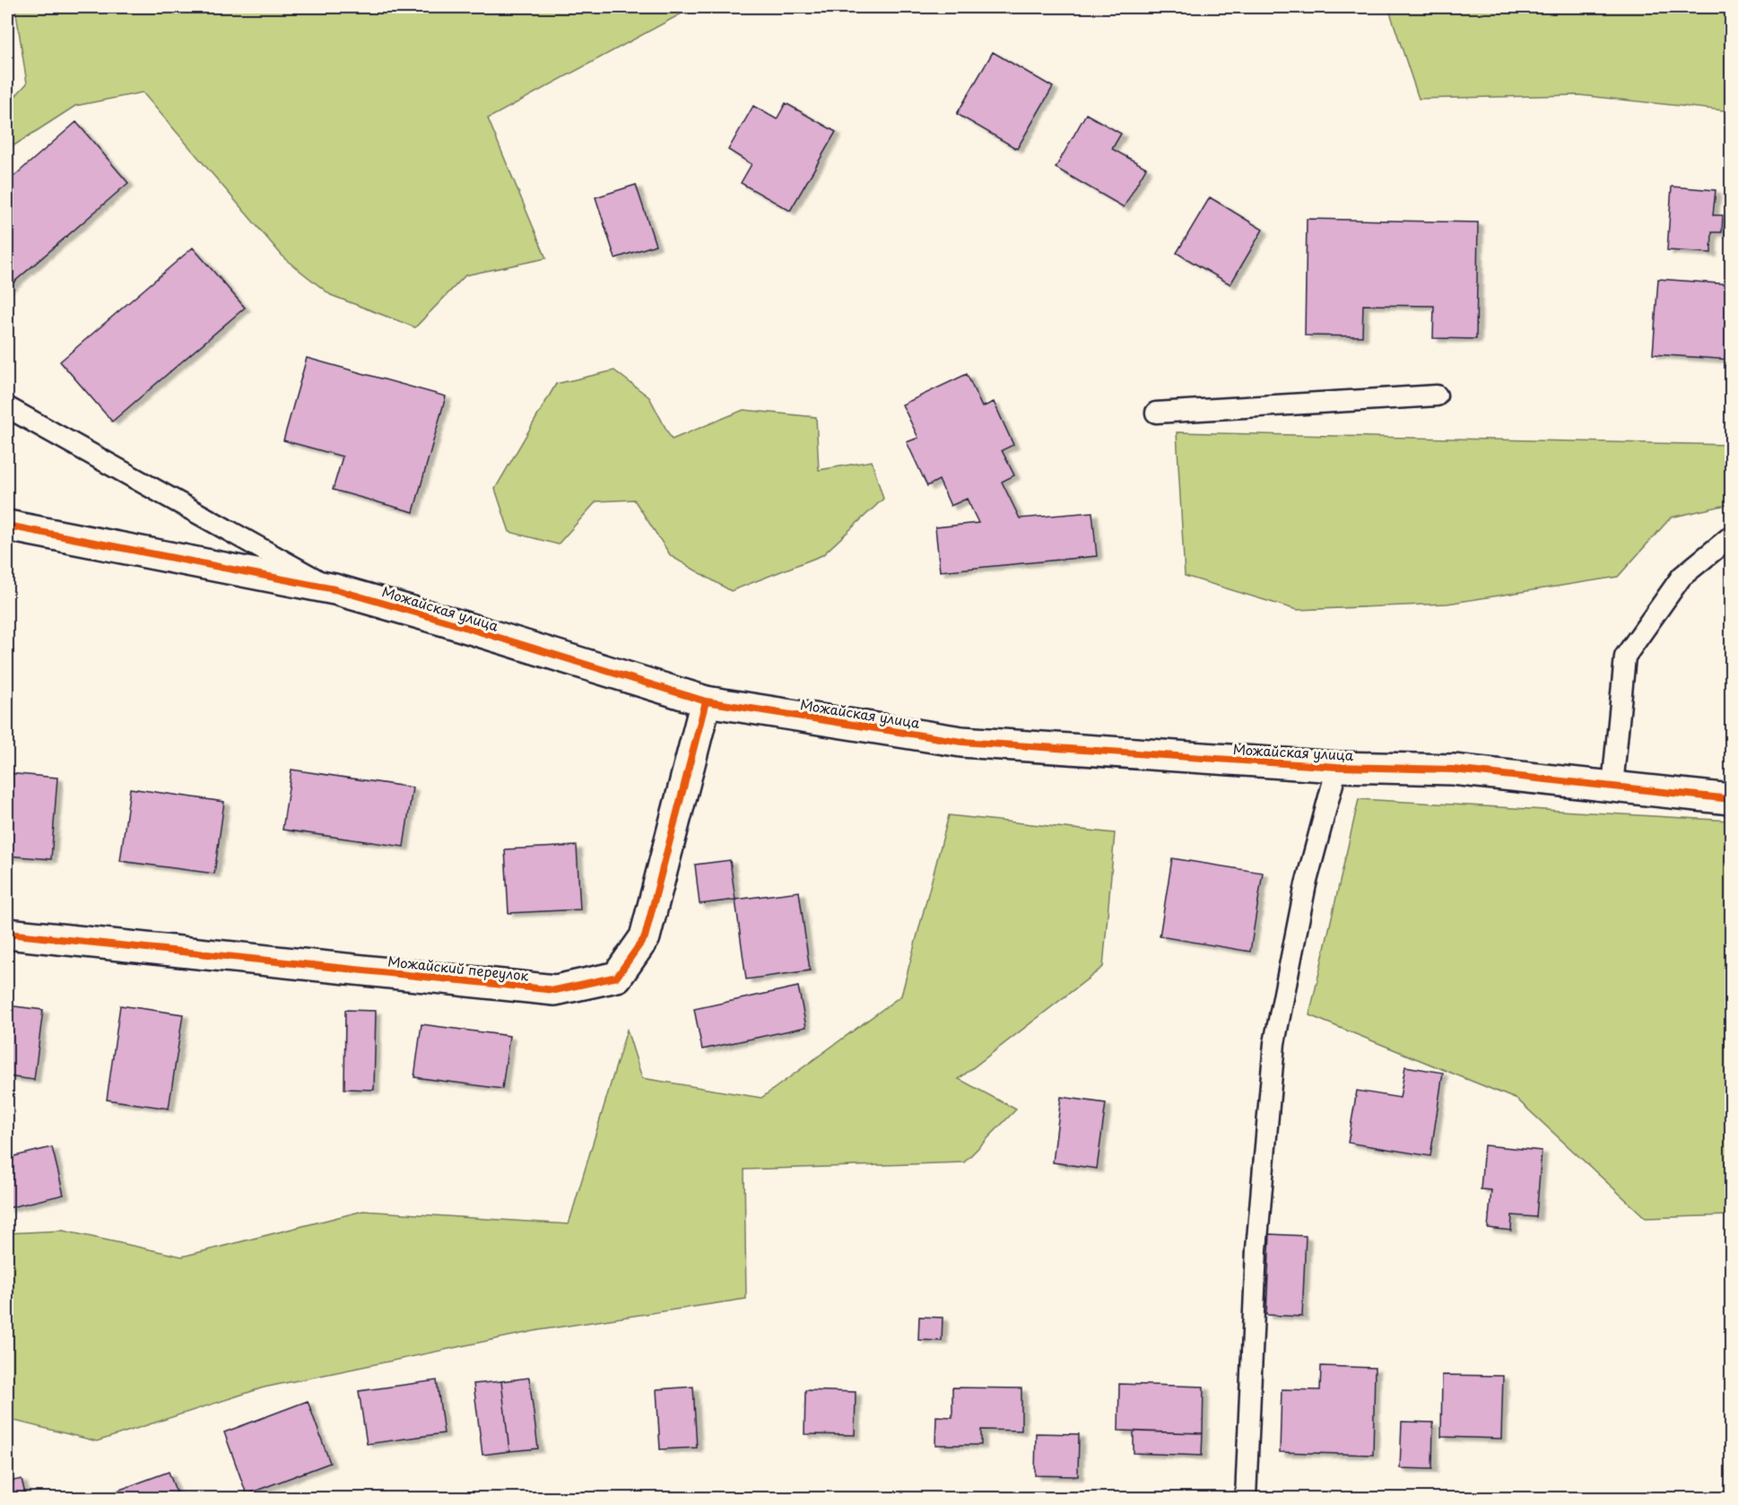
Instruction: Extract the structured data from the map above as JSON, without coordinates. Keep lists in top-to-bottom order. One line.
{"streets":{"street":["Можайская улица","Можайский переулок"]},"crossings":[["Можайская улица","Можайский переулок"]]}
